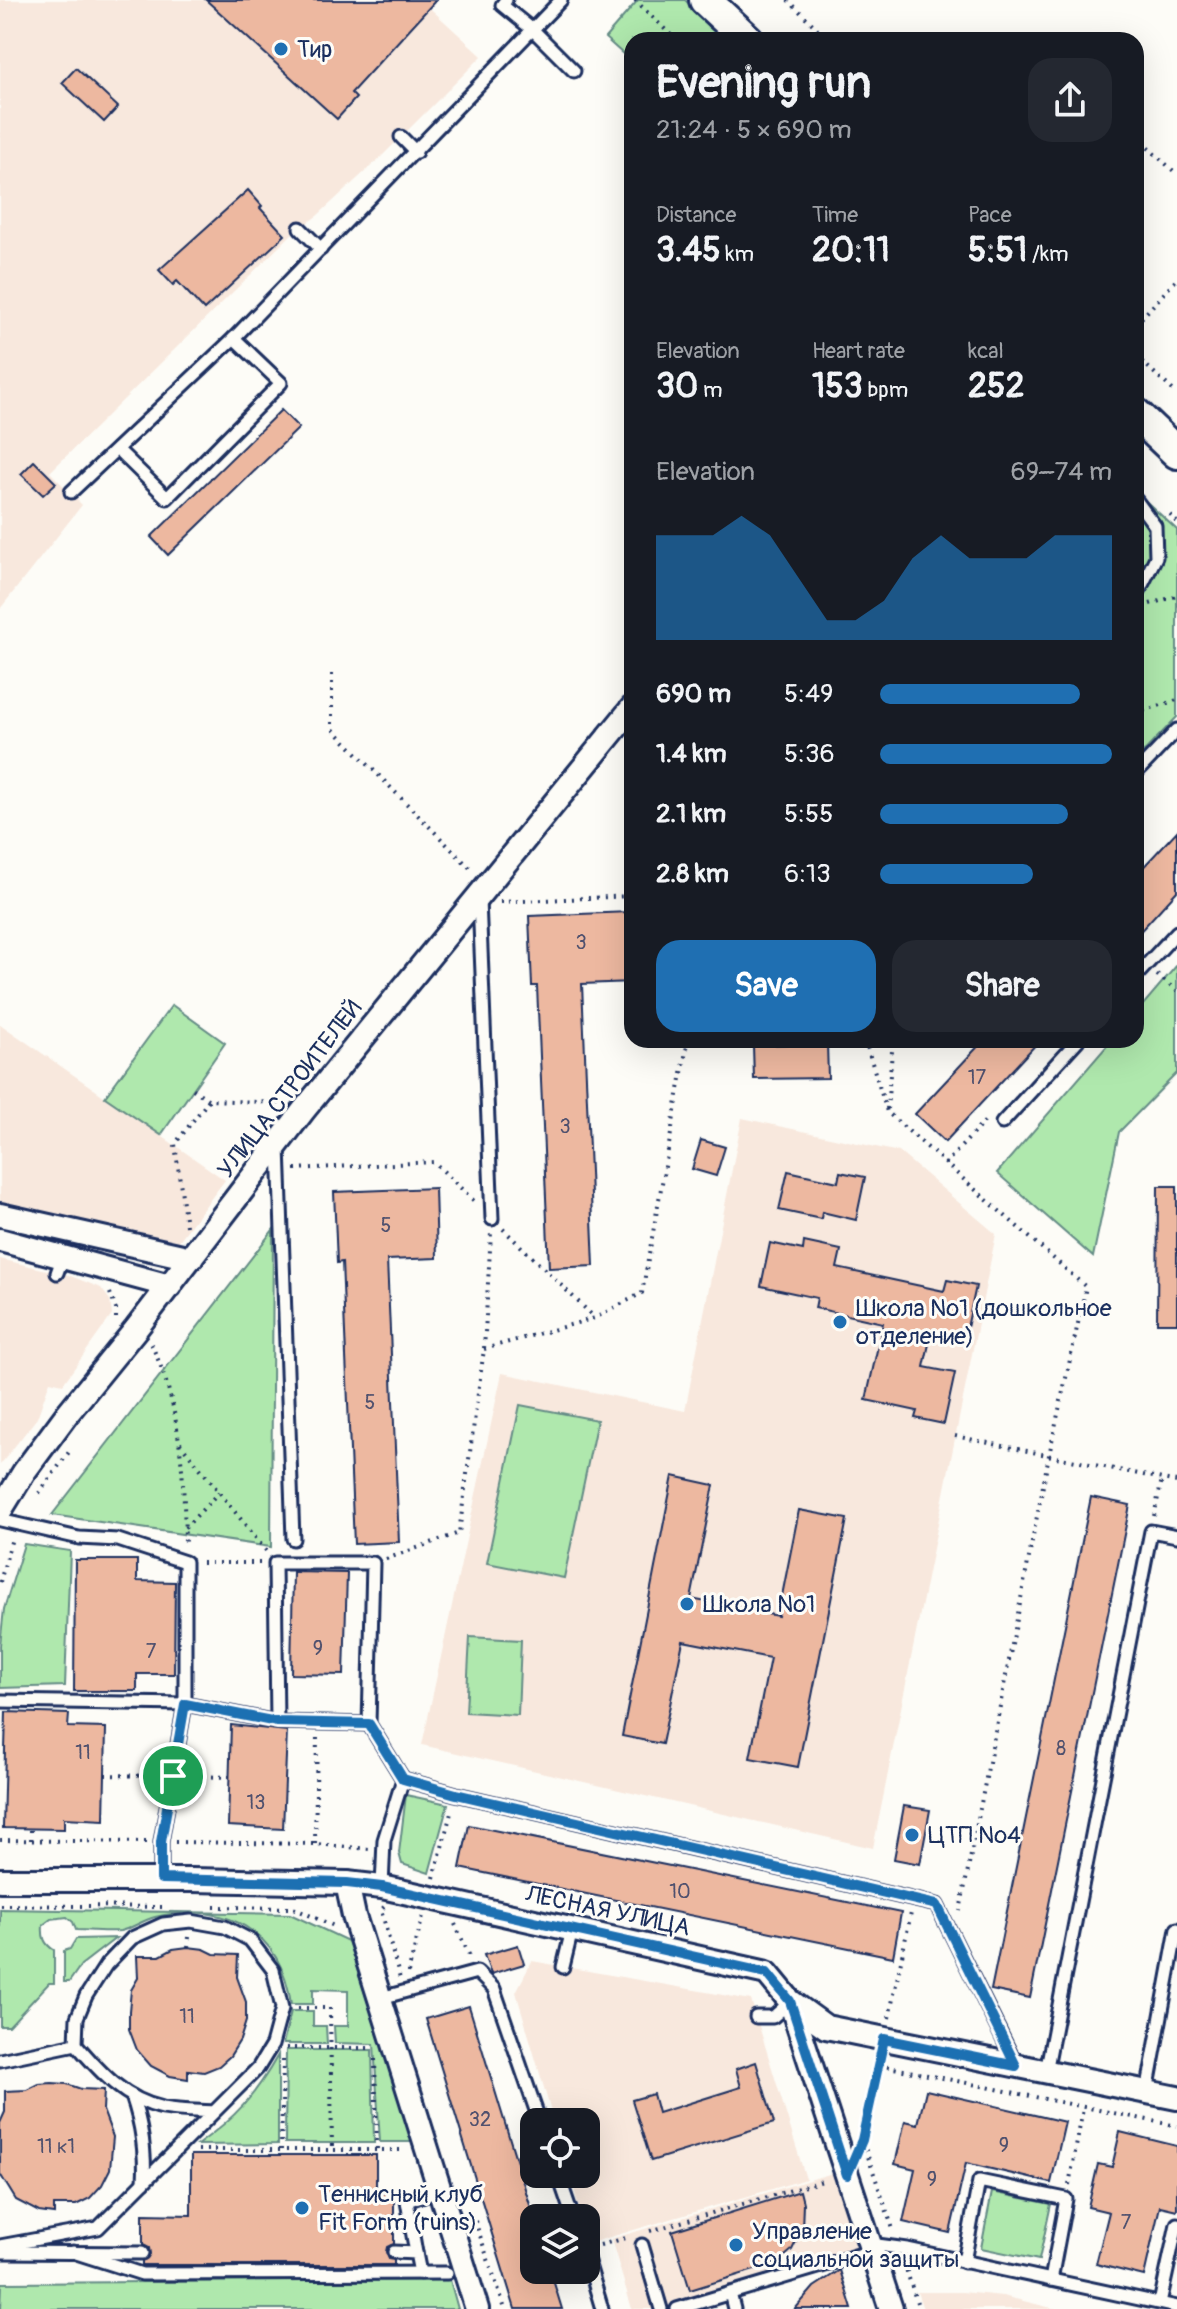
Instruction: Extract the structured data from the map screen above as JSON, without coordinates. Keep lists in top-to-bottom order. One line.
{"streets":{"street":["УЛИЦА СТРОИТЕЛЕЙ","ЛЕСНАЯ УЛИЦА"]},"places":["Тир","Школа №1 (дошкольное отделение)","Школа №1","ЦТП №4","Теннисный клуб Fit Form (ruins)","Управление социальной защиты"],"house_numbers":["3","17","3","5","5","9","7","8","11","13","10","11","32","9","11 к1","9","7"],"page":{"heading":["Evening run","21:24 · 5 × 690 m"],"stats":[["Distance","3.45 km"],["Time","20:11"],["Pace","5:51 /km"],["Elevation","30 m"],["Heart rate","153 bpm"],["kcal","252"]],"chart":["Elevation","69–74 m"],"list":[{"name":"690 m","note":"5:49"},{"name":"1.4 km","note":"5:36"},{"name":"2.1 km","note":"5:55"},{"name":"2.8 km","note":"6:13"}],"buttons":["Save","Share"]}}
